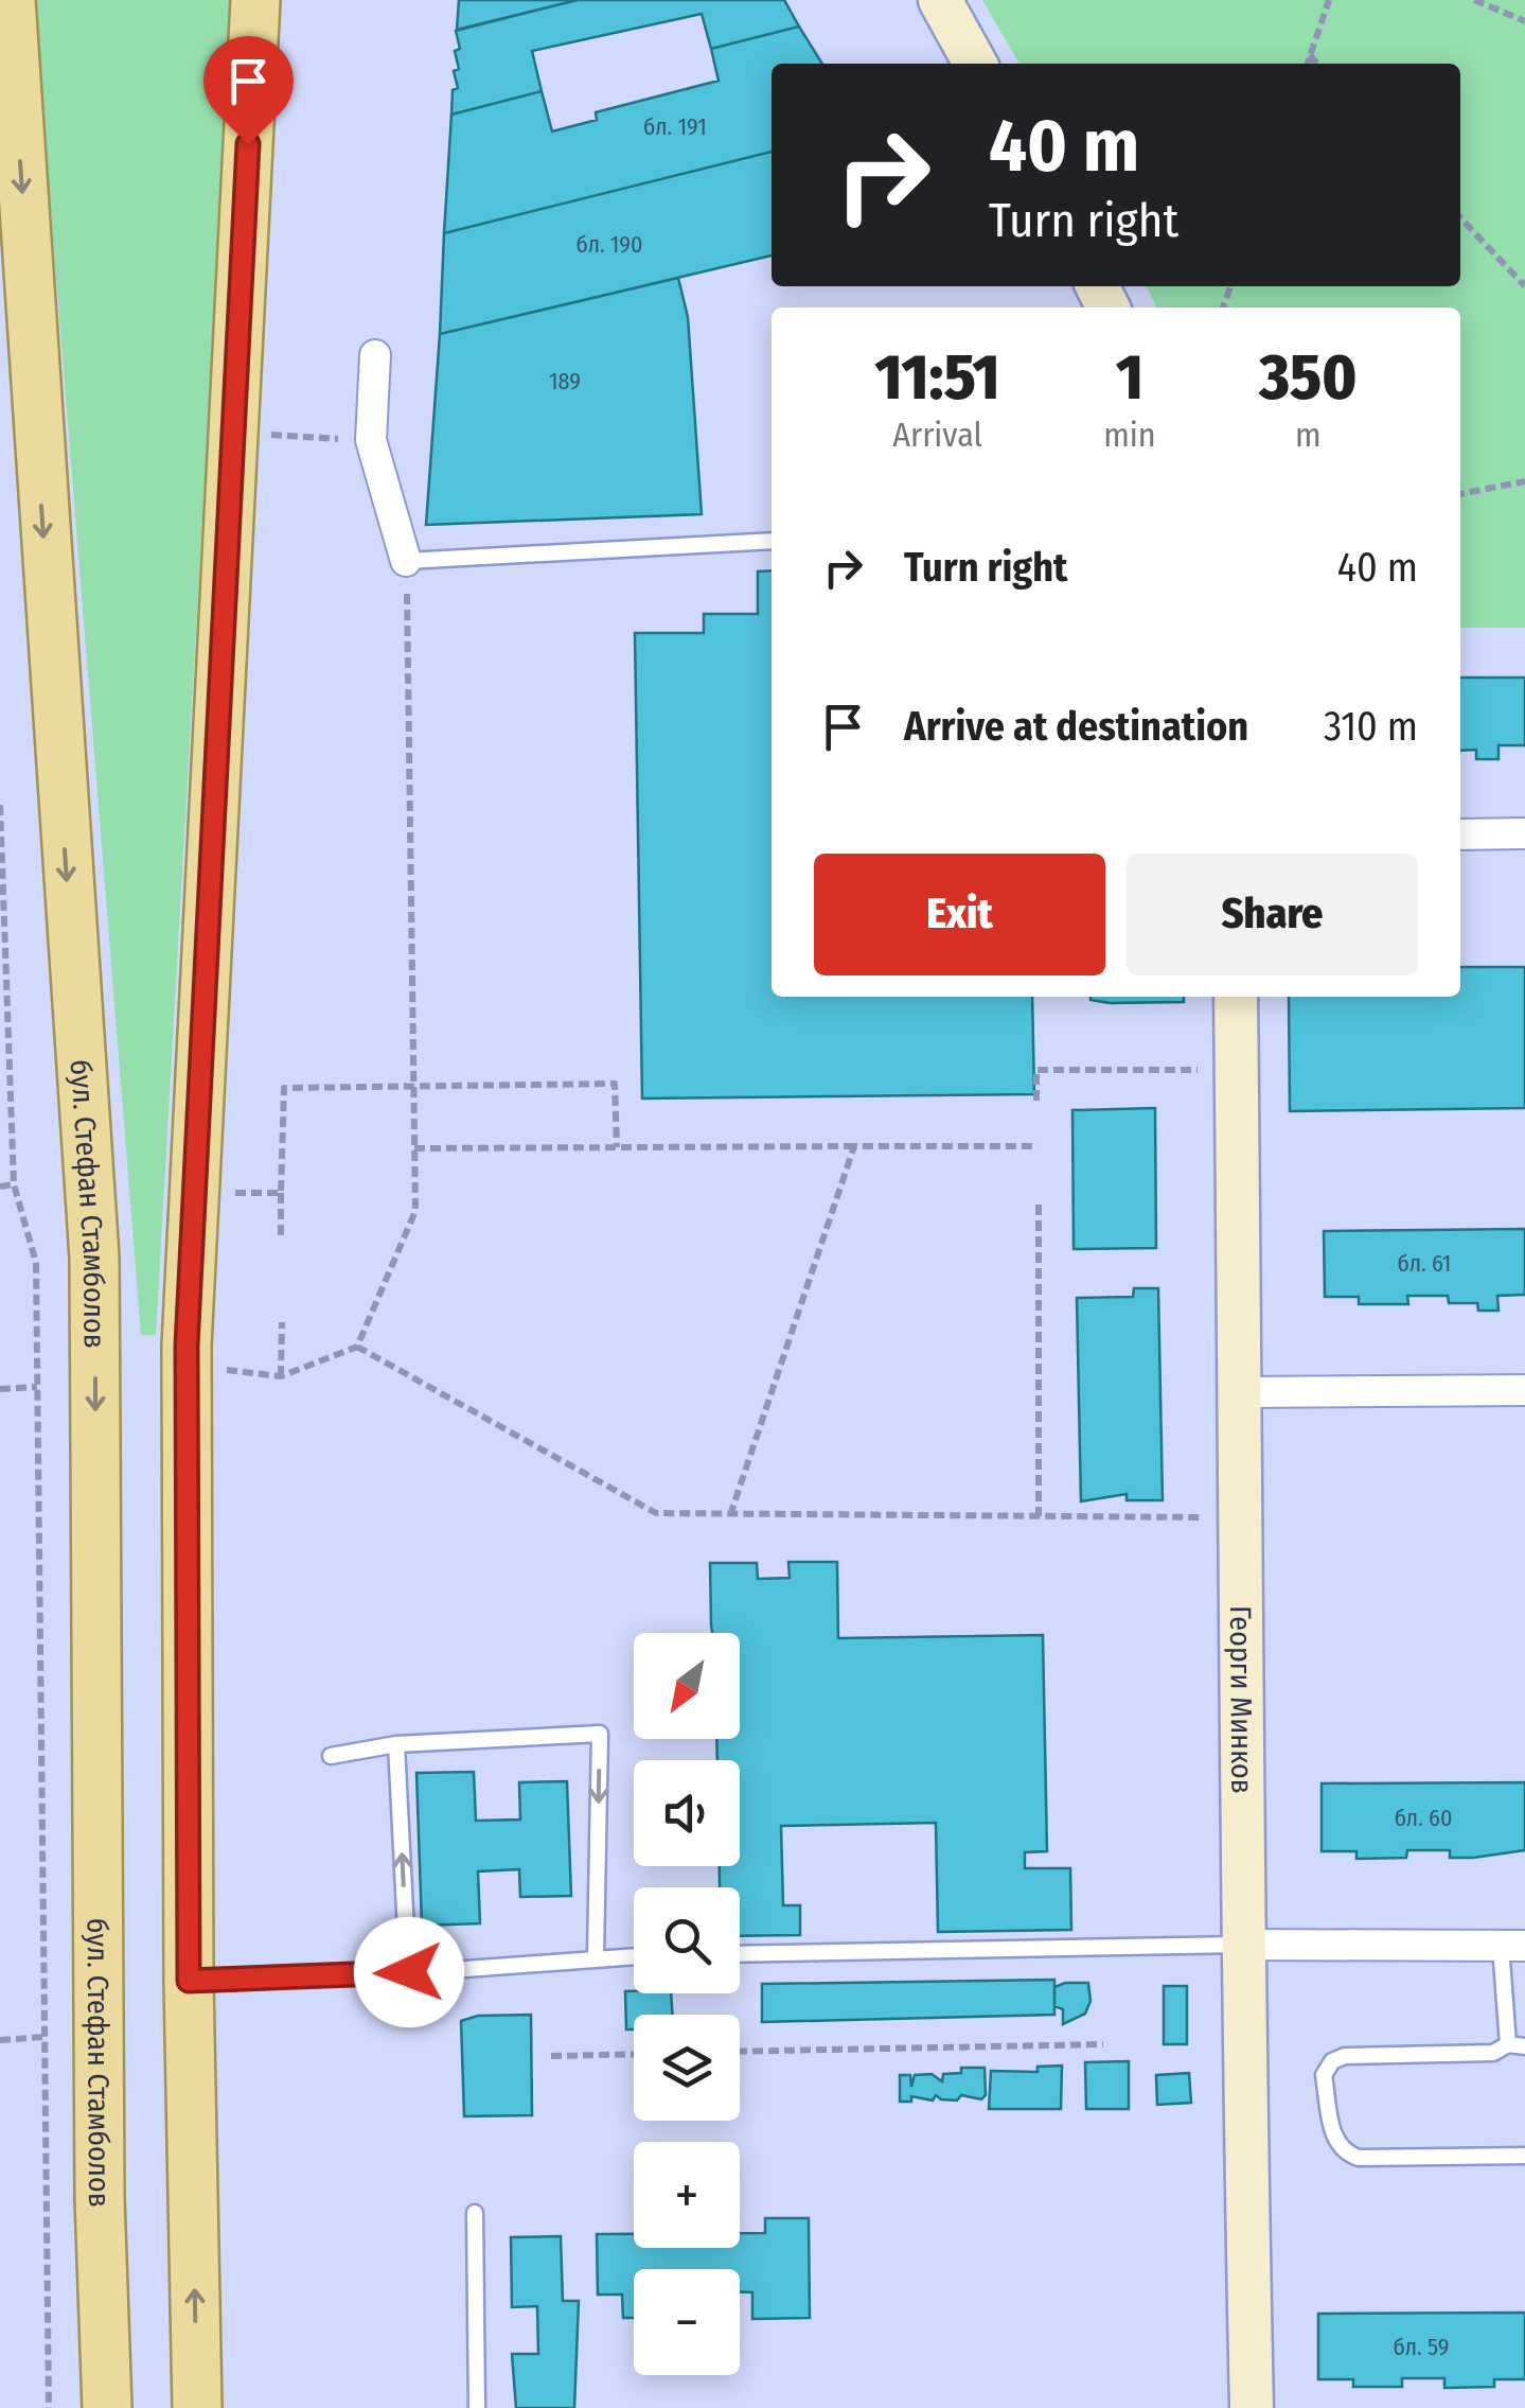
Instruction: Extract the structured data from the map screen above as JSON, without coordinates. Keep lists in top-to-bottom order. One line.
{"streets":{"main road":["бул. Стефан Стамболов"],"street":["Георги Минков"]},"house_numbers":["бл. 191","бл. 190","189","бл. 61","бл. 60","бл. 59"],"north":"bottom left","page":{"turn":["40 m","Turn right"],"eta":["11:51","Arrival","1","min","350","m"],"list":[{"name":"Turn right","value":"40 m"},{"name":"Arrive at destination","value":"310 m"}],"buttons":["Exit","Share"],"map_buttons":["+","−"]}}
